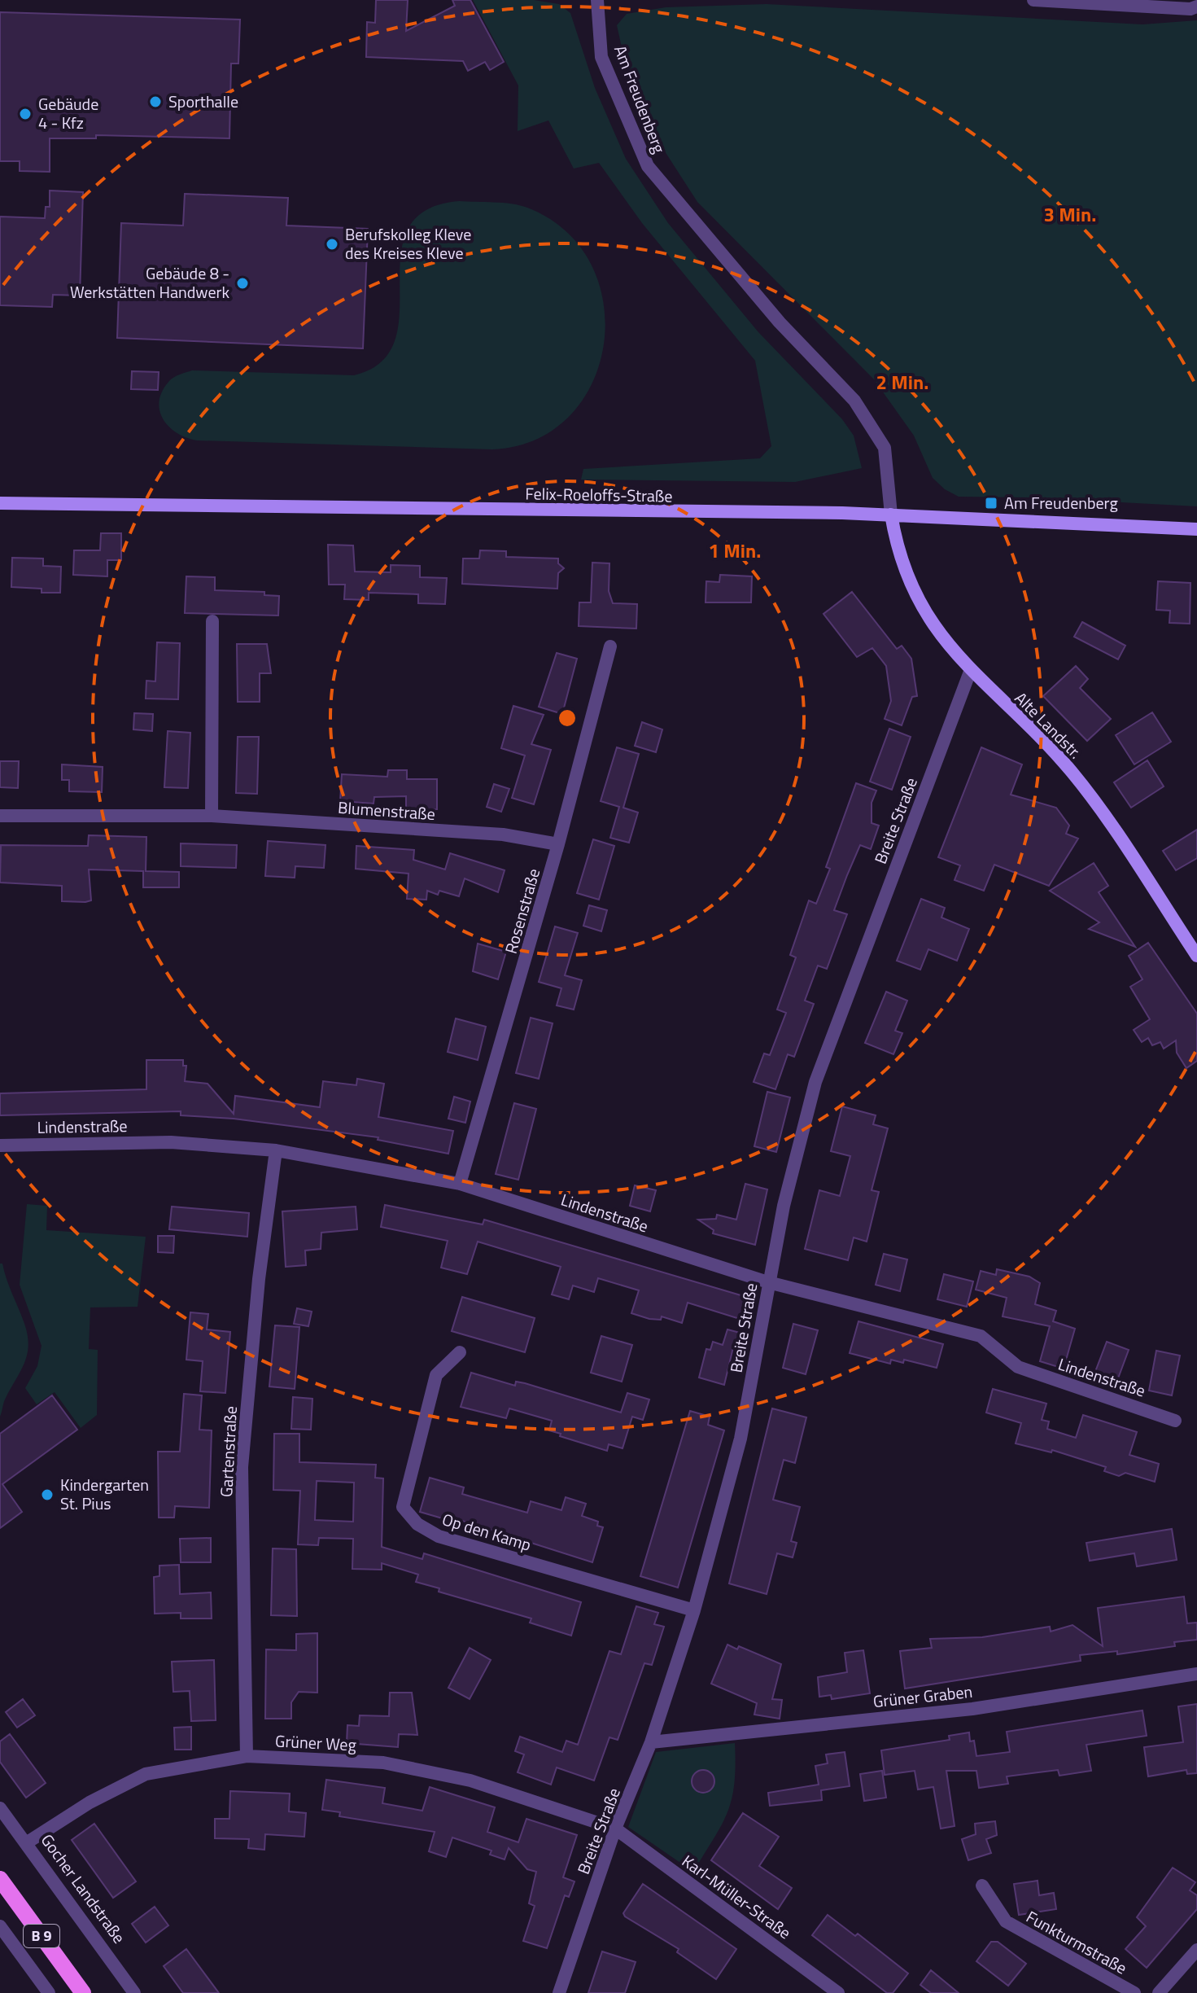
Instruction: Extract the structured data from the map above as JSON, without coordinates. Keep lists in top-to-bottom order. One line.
{"streets":{"main road":["B 9"],"street":["Am Freudenberg","Felix-Roeloffs-Straße","Alte Landstr.","Blumenstraße","Breite Straße","Rosenstraße","Lindenstraße","Gartenstraße","Op den Kamp","Grüner Graben","Grüner Weg","Gocher Landstraße","Karl-Müller-Straße","Funkturmstraße"]},"crossings":[["Am Freudenberg","Felix-Roeloffs-Straße"],["Am Freudenberg","Alte Landstr."],["Felix-Roeloffs-Straße","Alte Landstr."],["Alte Landstr.","Breite Straße"],["Blumenstraße","Rosenstraße"],["Breite Straße","Lindenstraße"],["Breite Straße","Op den Kamp"],["Breite Straße","Grüner Graben"],["Breite Straße","Grüner Weg"],["Breite Straße","Karl-Müller-Straße"],["Rosenstraße","Lindenstraße"],["Lindenstraße","Gartenstraße"],["Gartenstraße","Grüner Weg"],["Grüner Weg","Gocher Landstraße"],["Grüner Weg","Karl-Müller-Straße"]],"places":{"other":["Sporthalle","Gebäude 4 - Kfz","Berufskolleg Kleve des Kreises Kleve","Gebäude 8 - Werkstätten Handwerk","Kindergarten St. Pius"],"transit":["Am Freudenberg"]},"rings":["3 Min.","2 Min.","1 Min."]}
